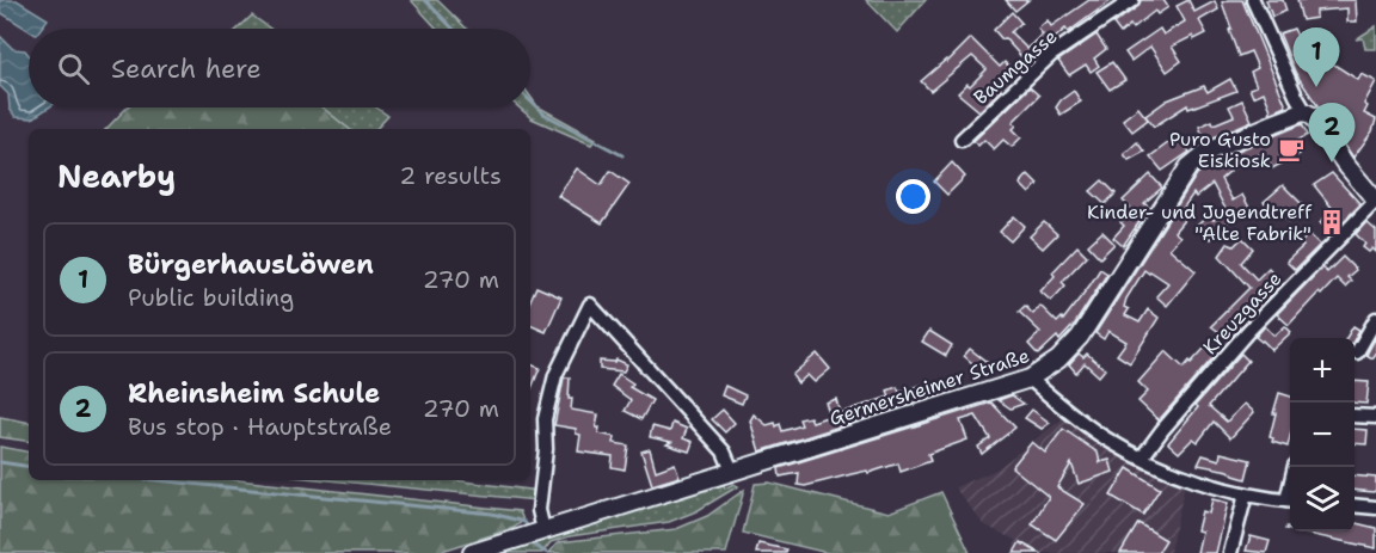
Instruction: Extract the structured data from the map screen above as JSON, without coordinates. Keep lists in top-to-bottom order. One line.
{"streets":{"street":["Baumgasse","Kreuzgasse","Germersheimer Straße"]},"places":{"cafe":["Puro Gusto Eiskiosk"],"building":["Kinder- und Jugendtreff \"Alte Fabrik\""]},"page":{"pins":["1","2"],"search":"Search here","heading":["Nearby","2 results"],"list":[{"mark":"1","name":"BürgerhausLöwen","note":"Public building","value":"270 m"},{"mark":"2","name":"Rheinsheim Schule","note":"Bus stop · Hauptstraße","value":"270 m"}],"map_buttons":["+","−"]}}
